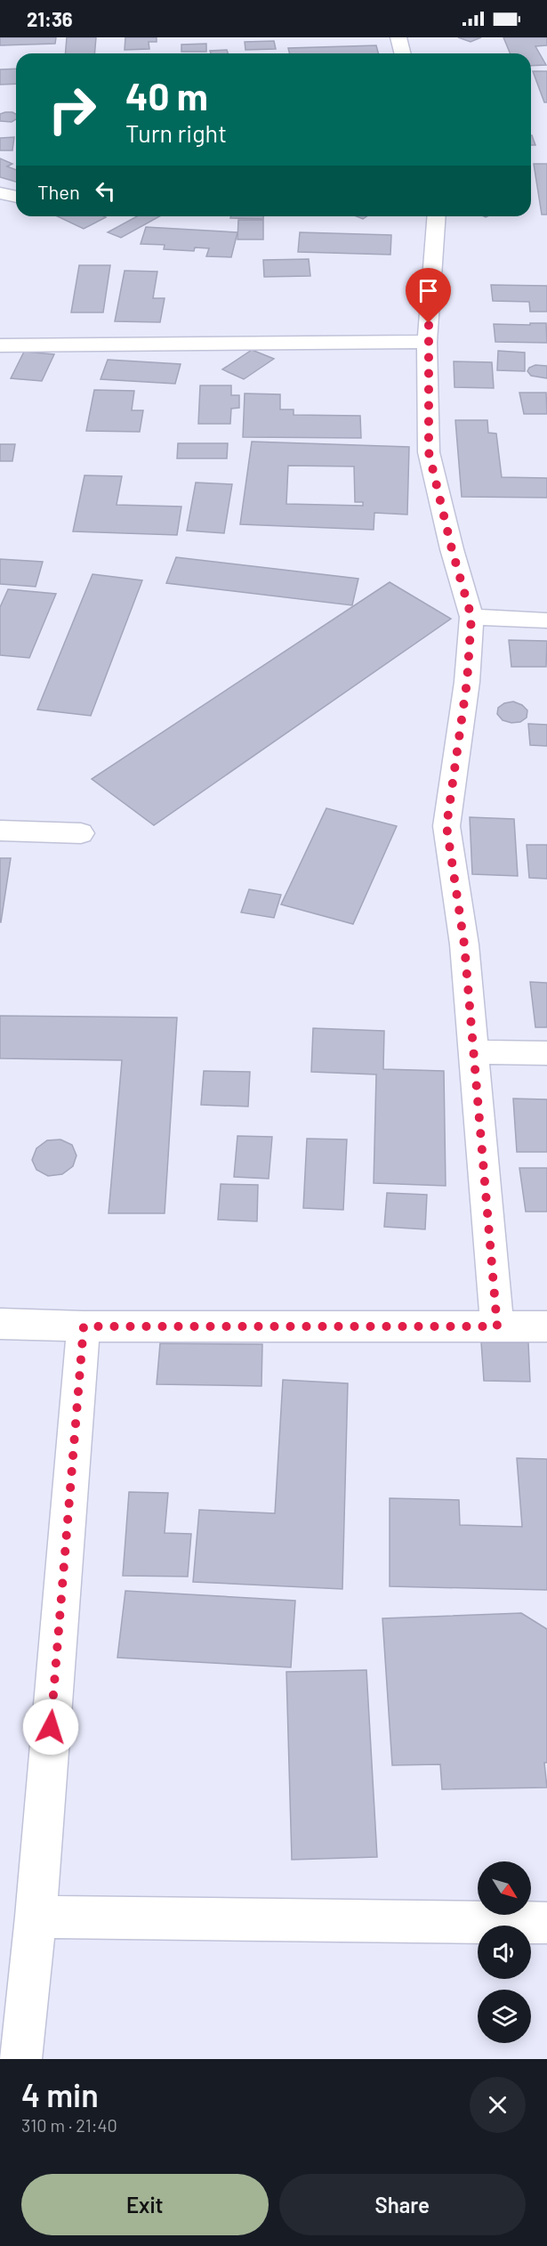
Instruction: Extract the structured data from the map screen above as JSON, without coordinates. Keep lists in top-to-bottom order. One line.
{"north":"bottom right","page":{"status":"21:36","turn":["40 m","Turn right"],"then":"Then","heading":["4 min","310 m · 21:40"],"buttons":["Exit","Share"]}}
